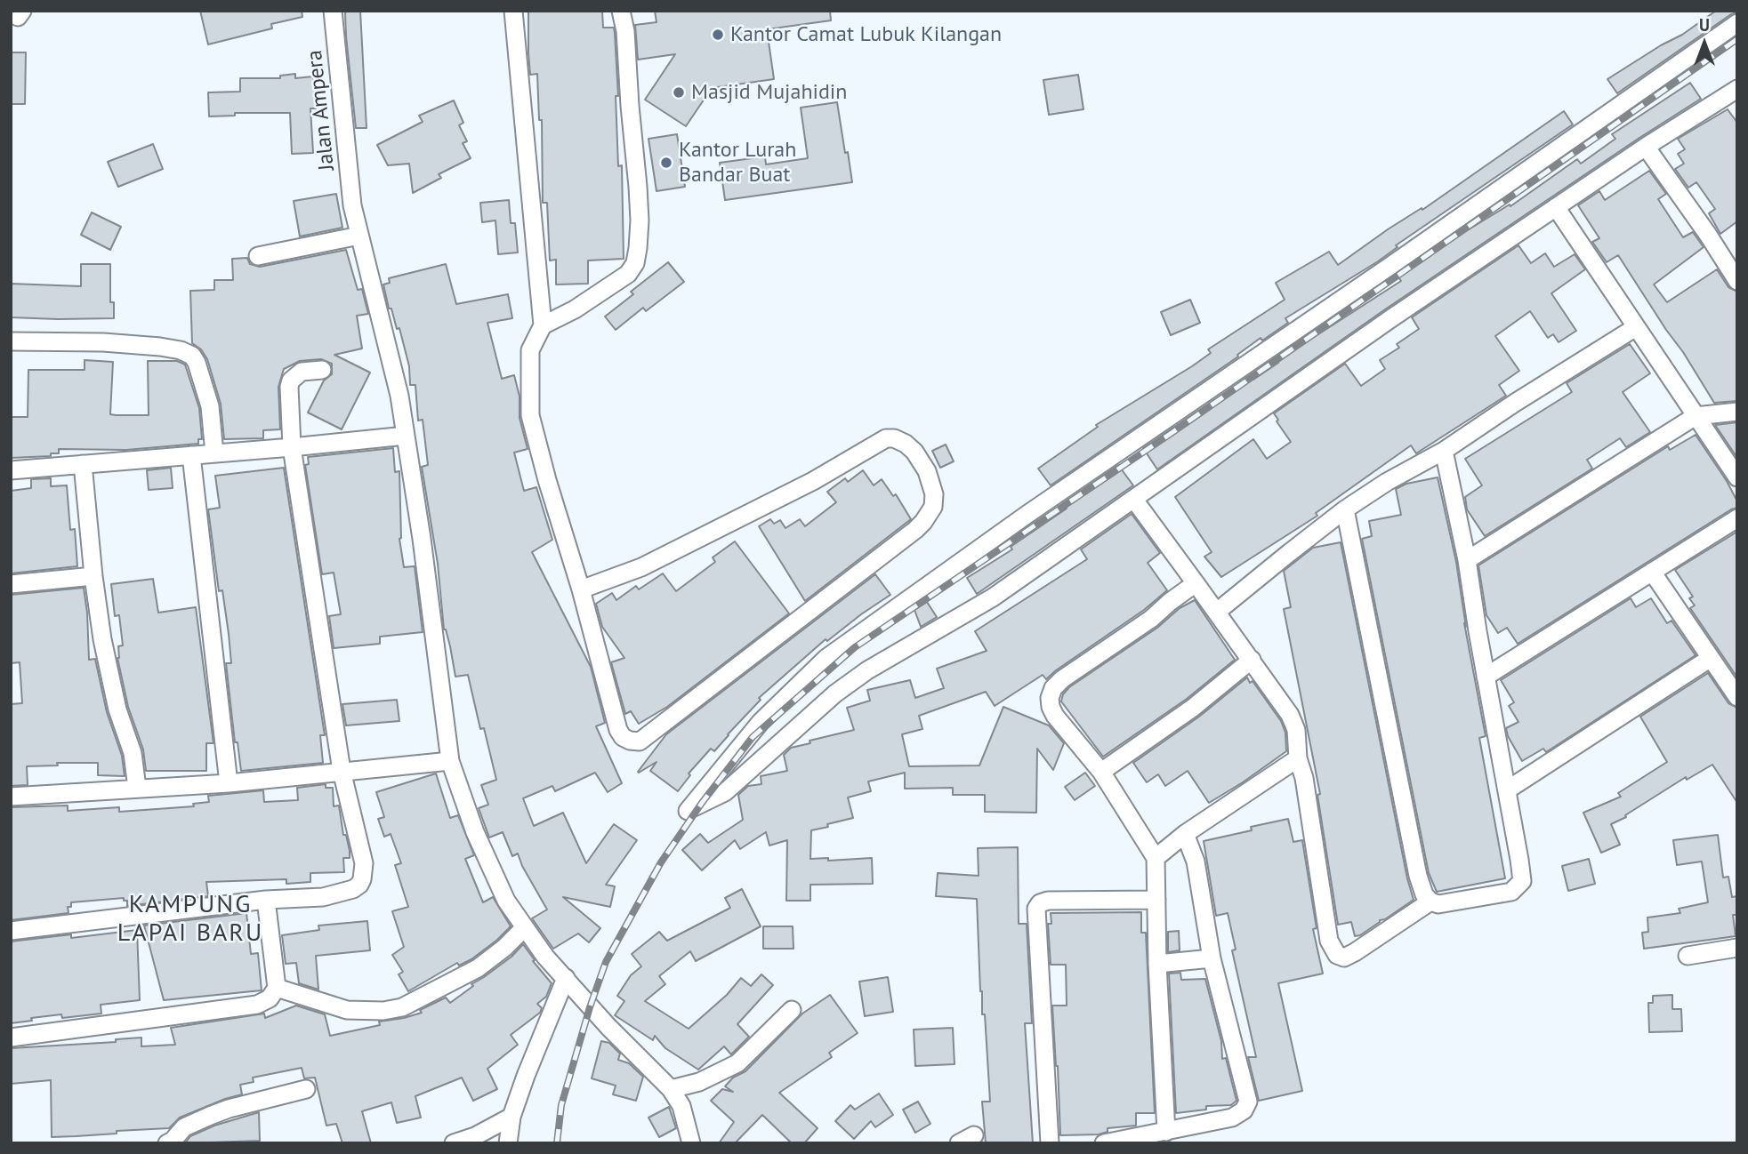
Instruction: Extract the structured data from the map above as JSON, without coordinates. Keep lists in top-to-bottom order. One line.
{"streets":{"street":["Jalan Ampera"]},"districts":["KAMPUNG LAPAI BARU"],"places":["Kantor Camat Lubuk Kilangan","Masjid Mujahidin","Kantor Lurah Bandar Buat"],"north":"top"}
